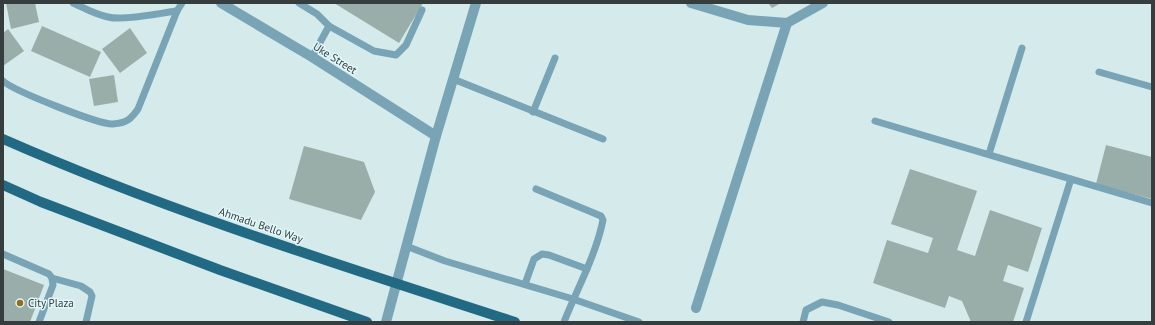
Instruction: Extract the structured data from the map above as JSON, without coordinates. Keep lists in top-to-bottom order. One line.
{"streets":{"main road":["Ahmadu Bello Way"],"street":["Uke Street"]},"places":["City Plaza"]}
